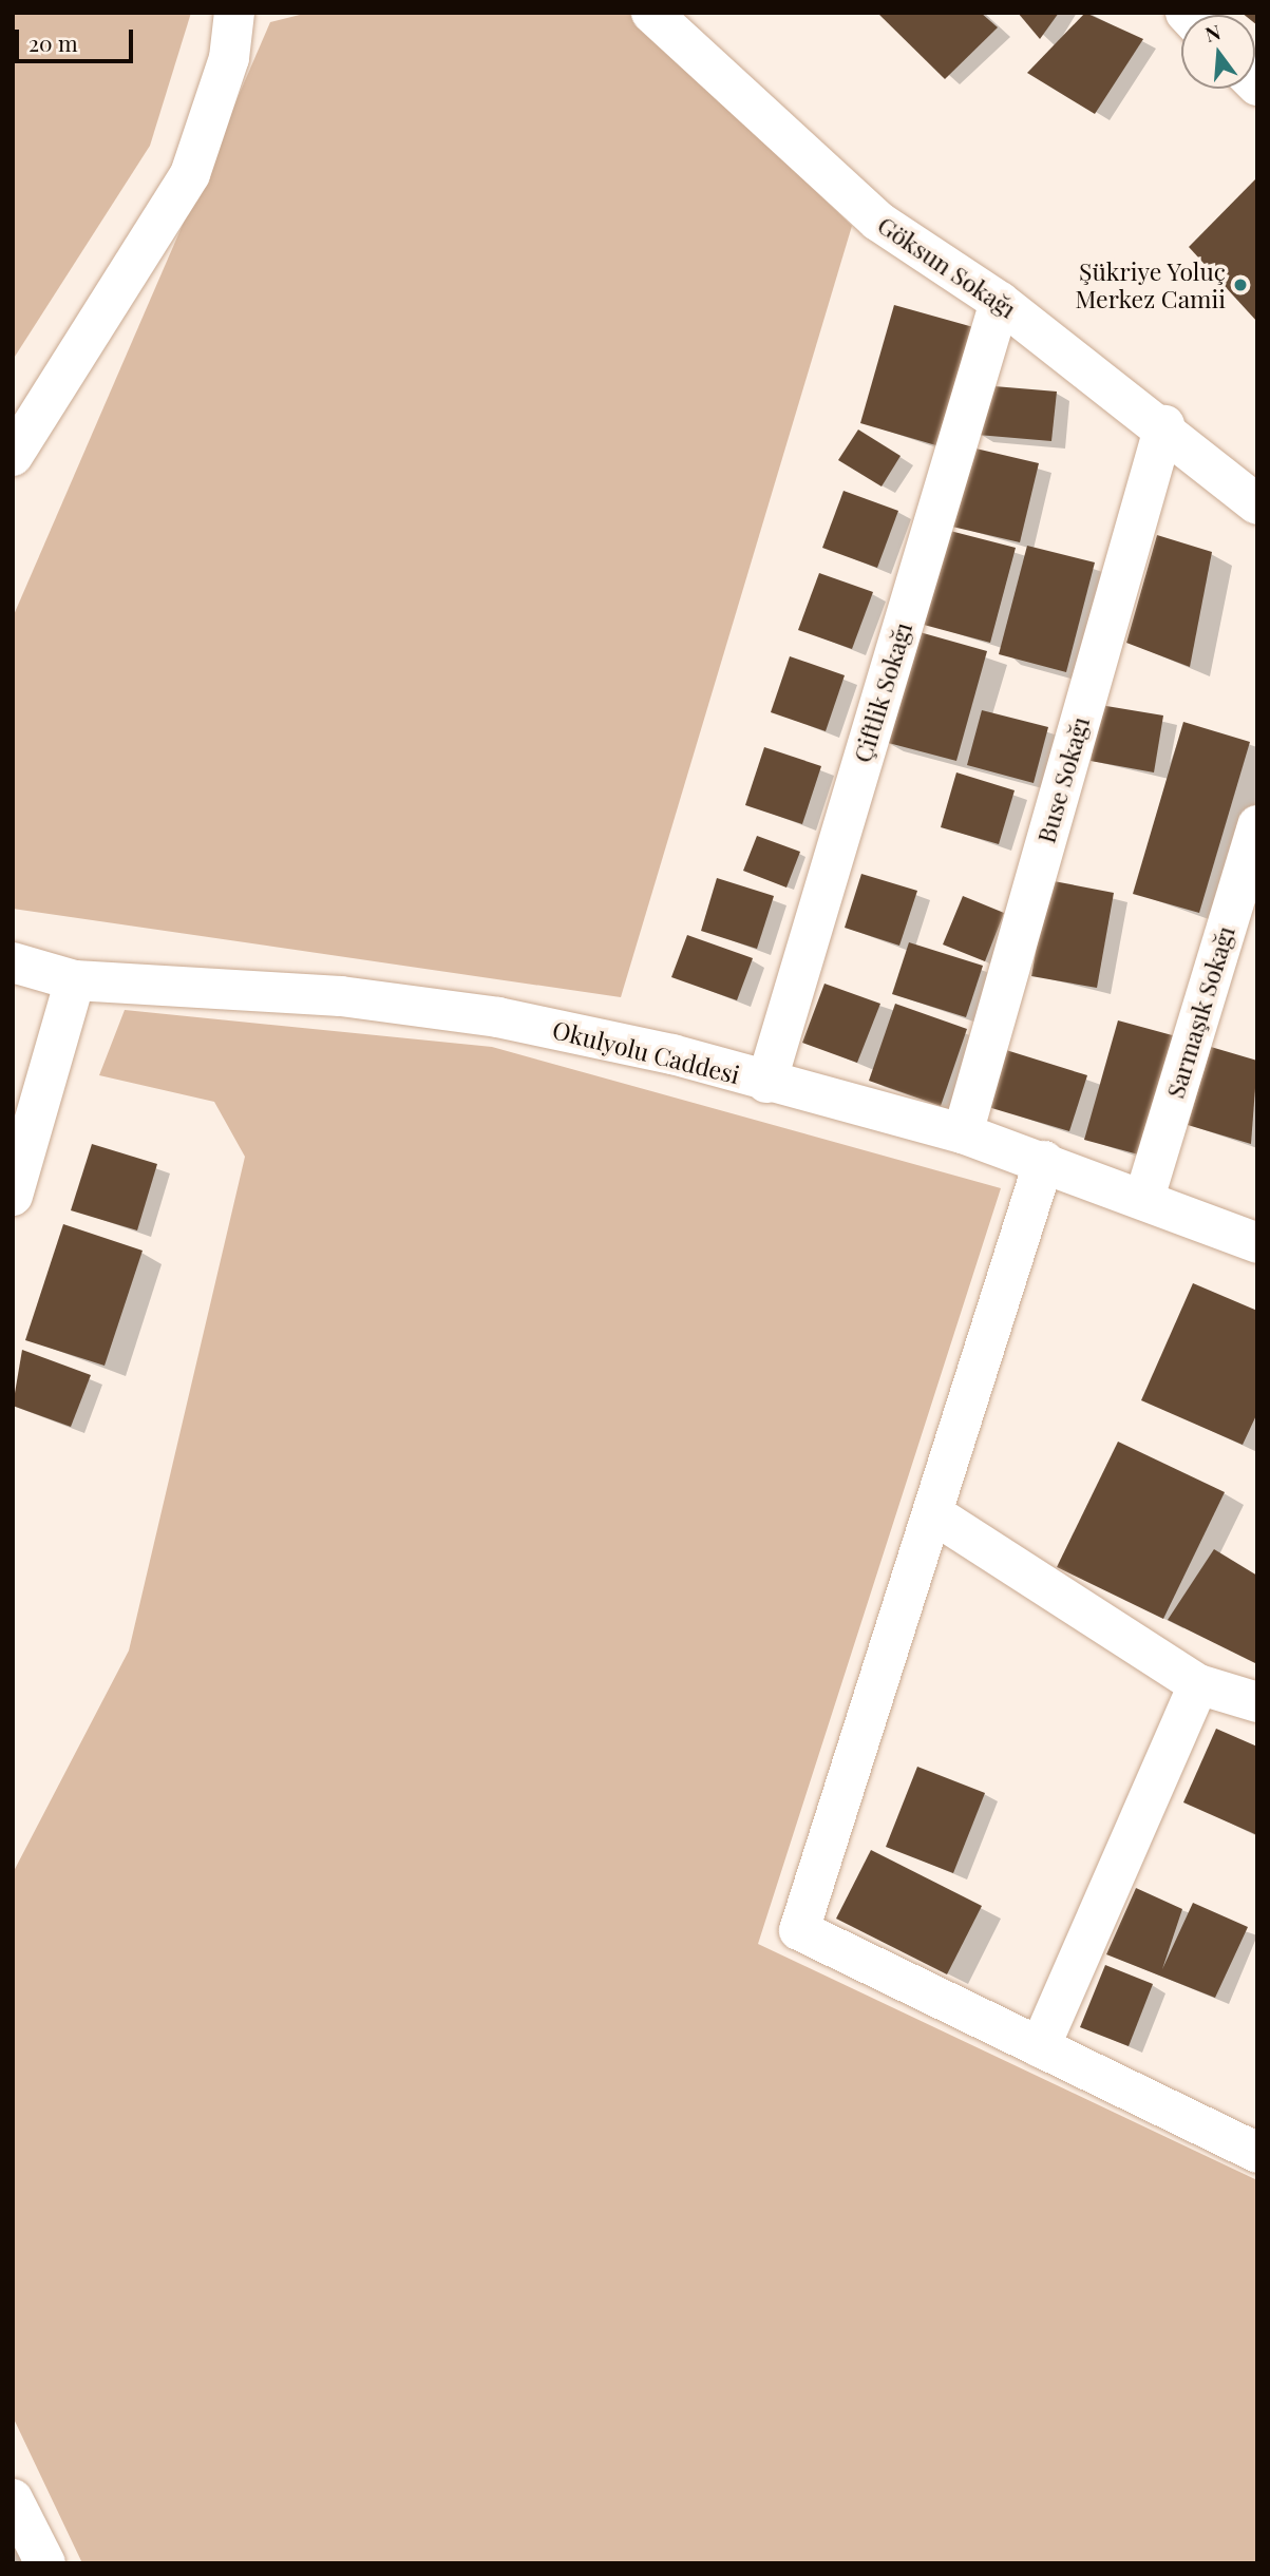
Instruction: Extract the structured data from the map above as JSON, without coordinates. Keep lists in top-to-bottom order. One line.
{"streets":{"street":["Göksun Sokağı","Çiftlik Sokağı","Buse Sokağı","Sarmaşık Sokağı","Okulyolu Caddesi"]},"crossings":[["Göksun Sokağı","Çiftlik Sokağı"],["Göksun Sokağı","Buse Sokağı"],["Çiftlik Sokağı","Okulyolu Caddesi"],["Buse Sokağı","Okulyolu Caddesi"],["Sarmaşık Sokağı","Okulyolu Caddesi"]],"places":["Şükriye Yoluç Merkez Camii"],"scale_bar":"20 m","north":"top"}
